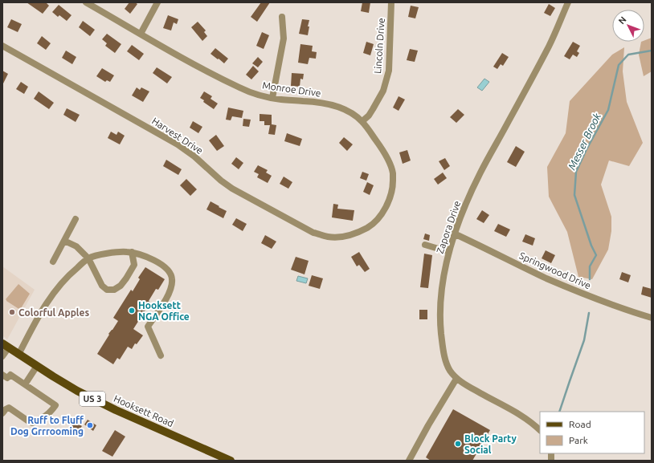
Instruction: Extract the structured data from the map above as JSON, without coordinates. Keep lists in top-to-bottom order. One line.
{"streets":{"main road":["US 3","Hooksett Road"],"street":["Lincoln Drive","Monroe Drive","Harvest Drive","Zapora Drive","Springwood Drive"]},"crossings":[["Lincoln Drive","Monroe Drive"],["Monroe Drive","Harvest Drive"],["Zapora Drive","Springwood Drive"]],"water":["Messer Brook"],"places":["Hooksett NGA Office","Colorful Apples","Ruff to Fluff Dog Grrrooming","Block Party Social"],"legend":["Road","Park"],"north":"top left"}
